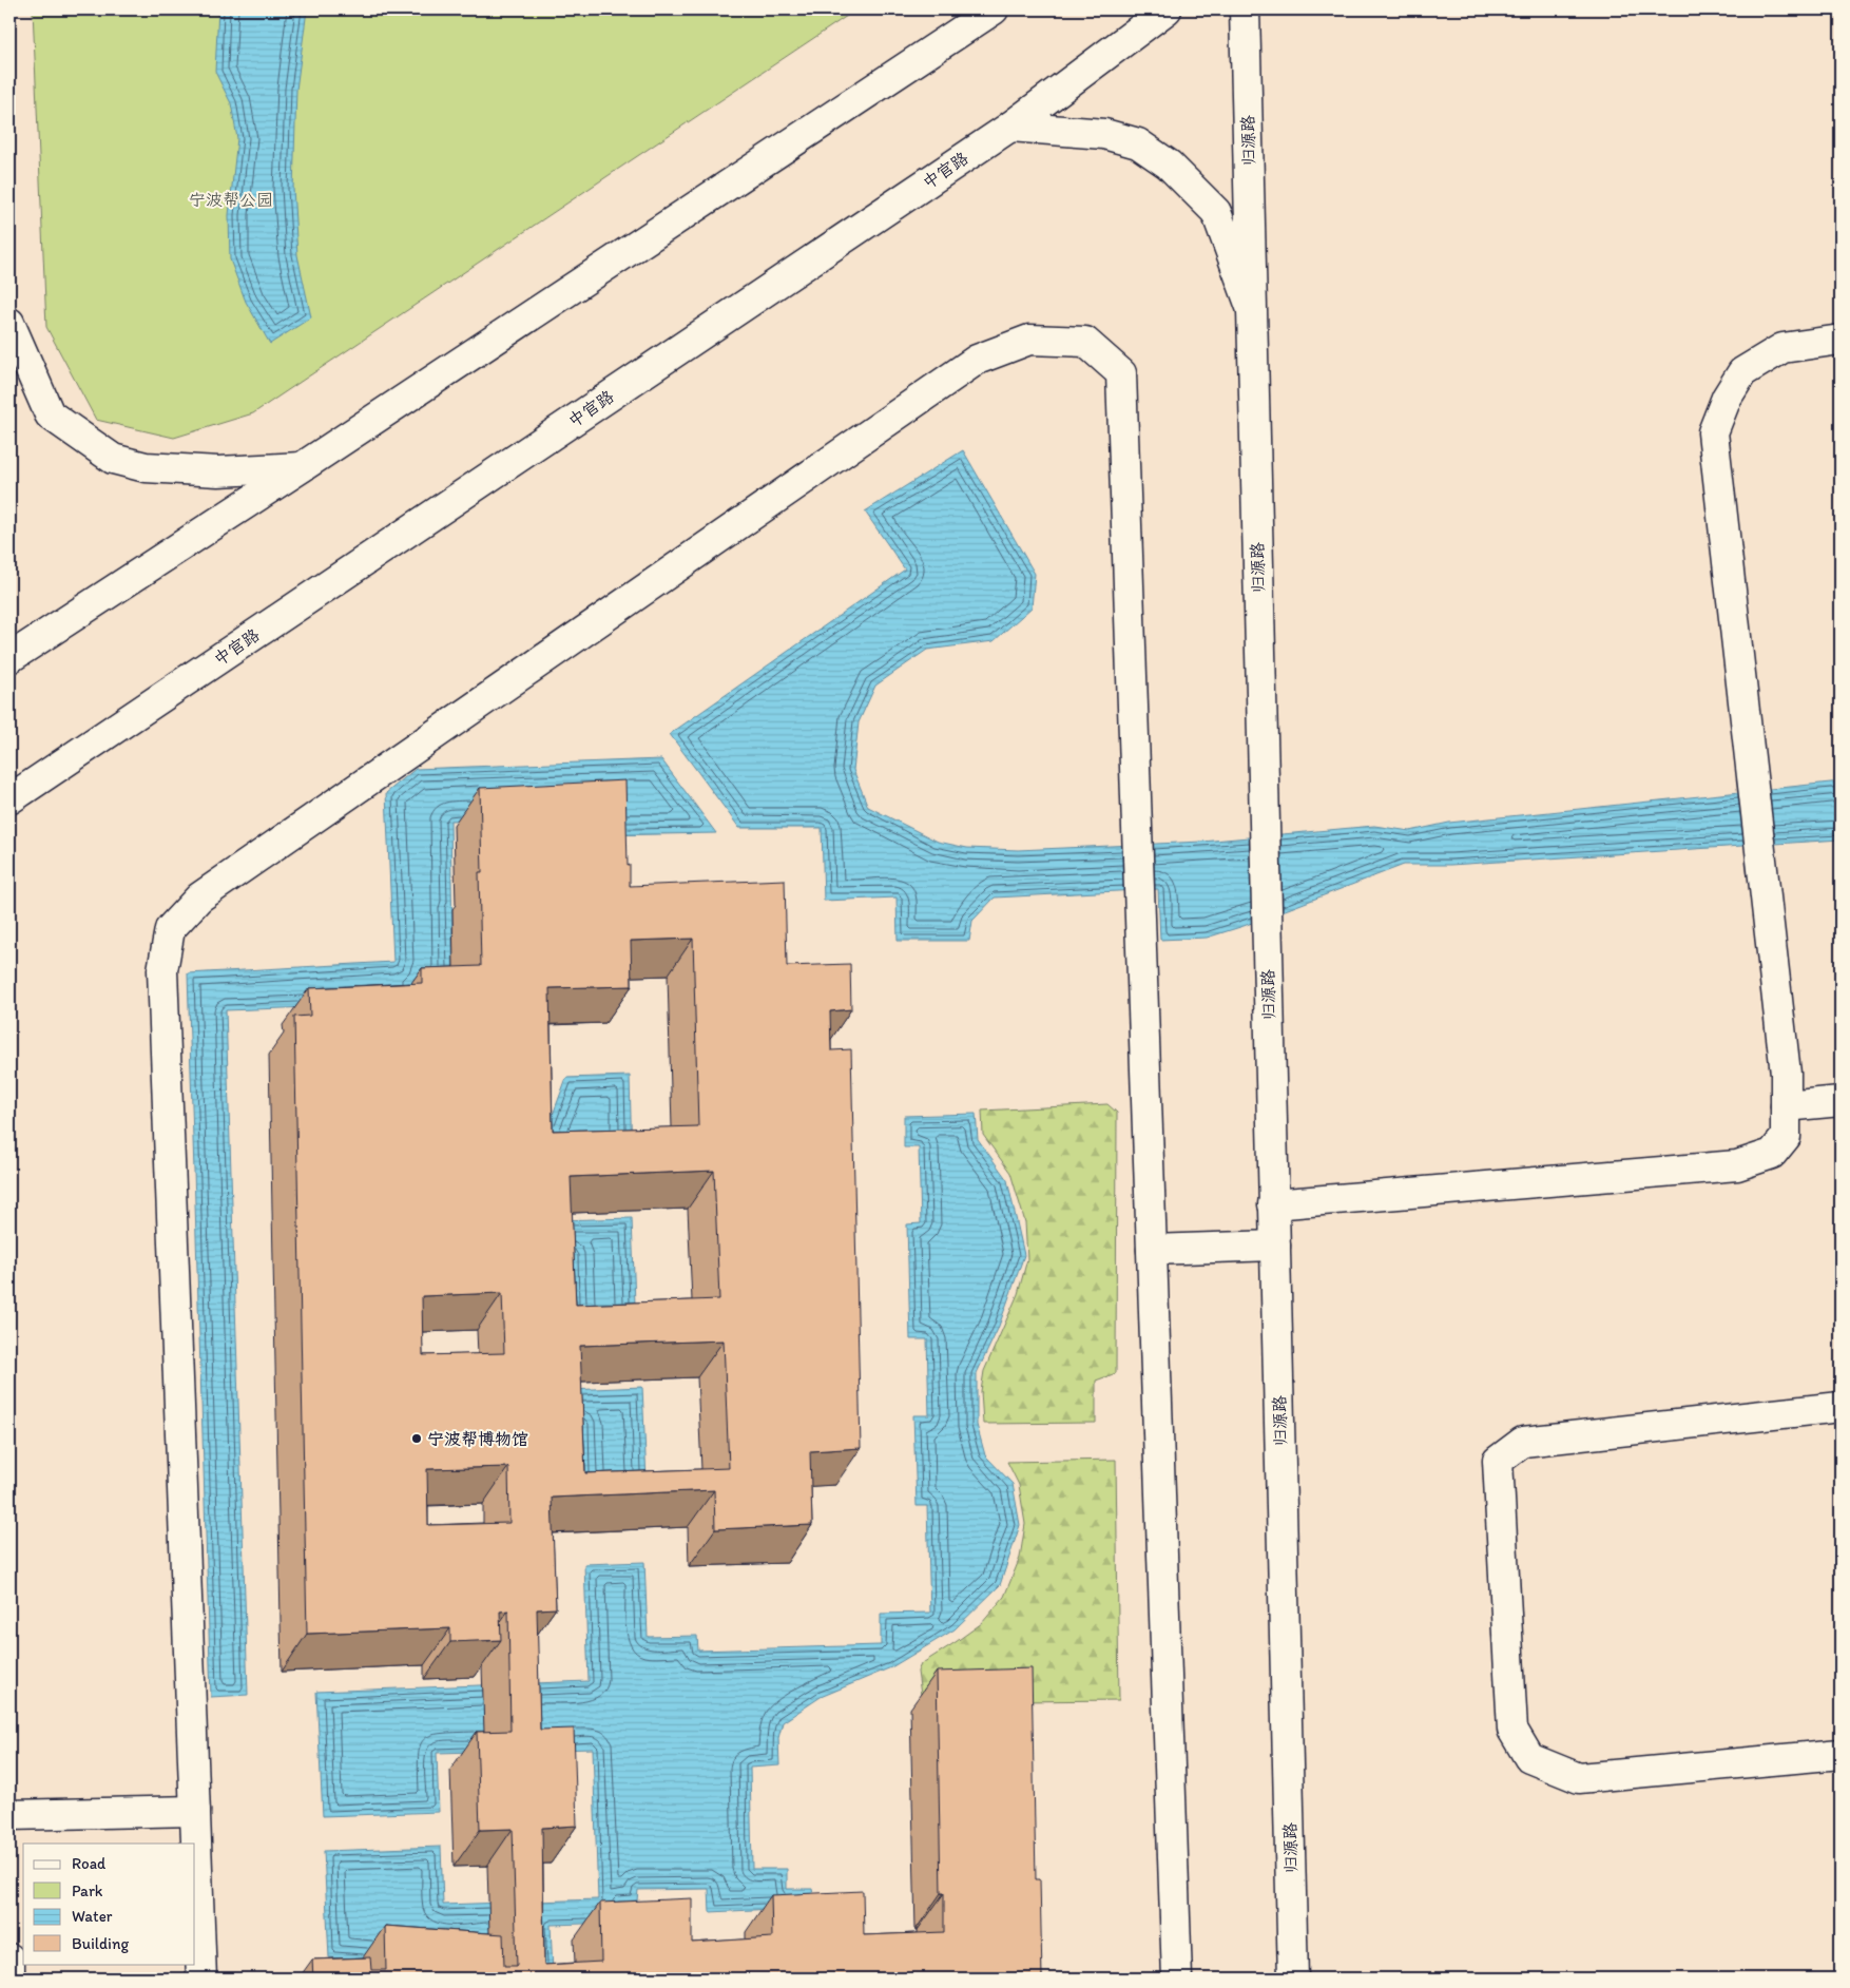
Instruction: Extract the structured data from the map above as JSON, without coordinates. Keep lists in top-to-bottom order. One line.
{"streets":{"main road":["归源路","中官路"]},"parks":["宁波帮公园"],"places":["宁波帮博物馆"],"legend":["Road","Park","Water","Building"]}
